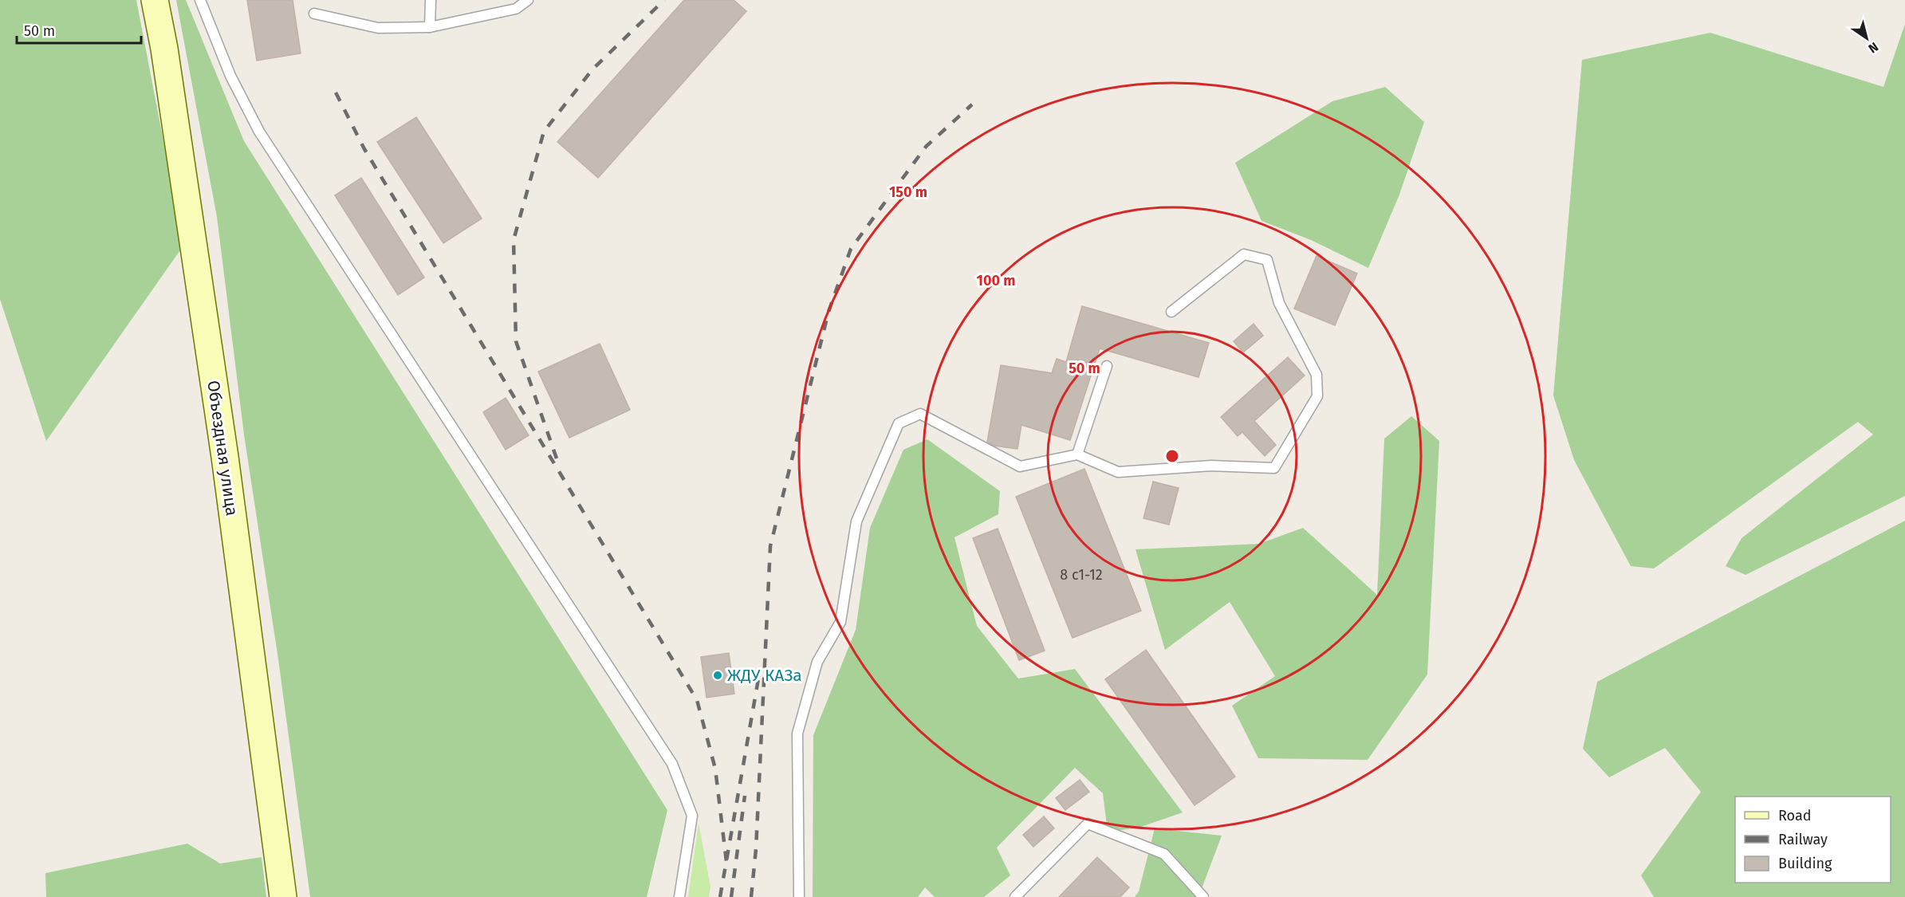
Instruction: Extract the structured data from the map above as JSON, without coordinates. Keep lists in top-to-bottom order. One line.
{"streets":{"main road":["Объездная улица"]},"places":["ЖДУ КАЗа"],"house_numbers":["8 с1-12"],"legend":["Road","Railway","Building"],"scale_bar":"50 m","north":"bottom right","rings":["150 m","100 m","50 m"]}
